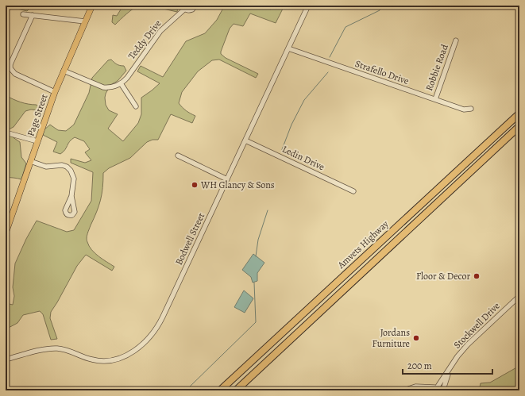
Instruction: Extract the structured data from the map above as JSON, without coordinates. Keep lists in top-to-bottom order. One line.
{"streets":{"highway":["Amvets Highway"],"main road":["Page Street"],"street":["Teddy Drive","Robbie Road","Strafello Drive","Ledin Drive","Bodwell Street","Stockwell Drive"]},"crossings":[["Robbie Road","Strafello Drive"],["Strafello Drive","Bodwell Street"],["Ledin Drive","Bodwell Street"]],"places":["WH Glancy & Sons","Floor & Decor","Jordans Furniture"],"scale_bar":"200 m"}
